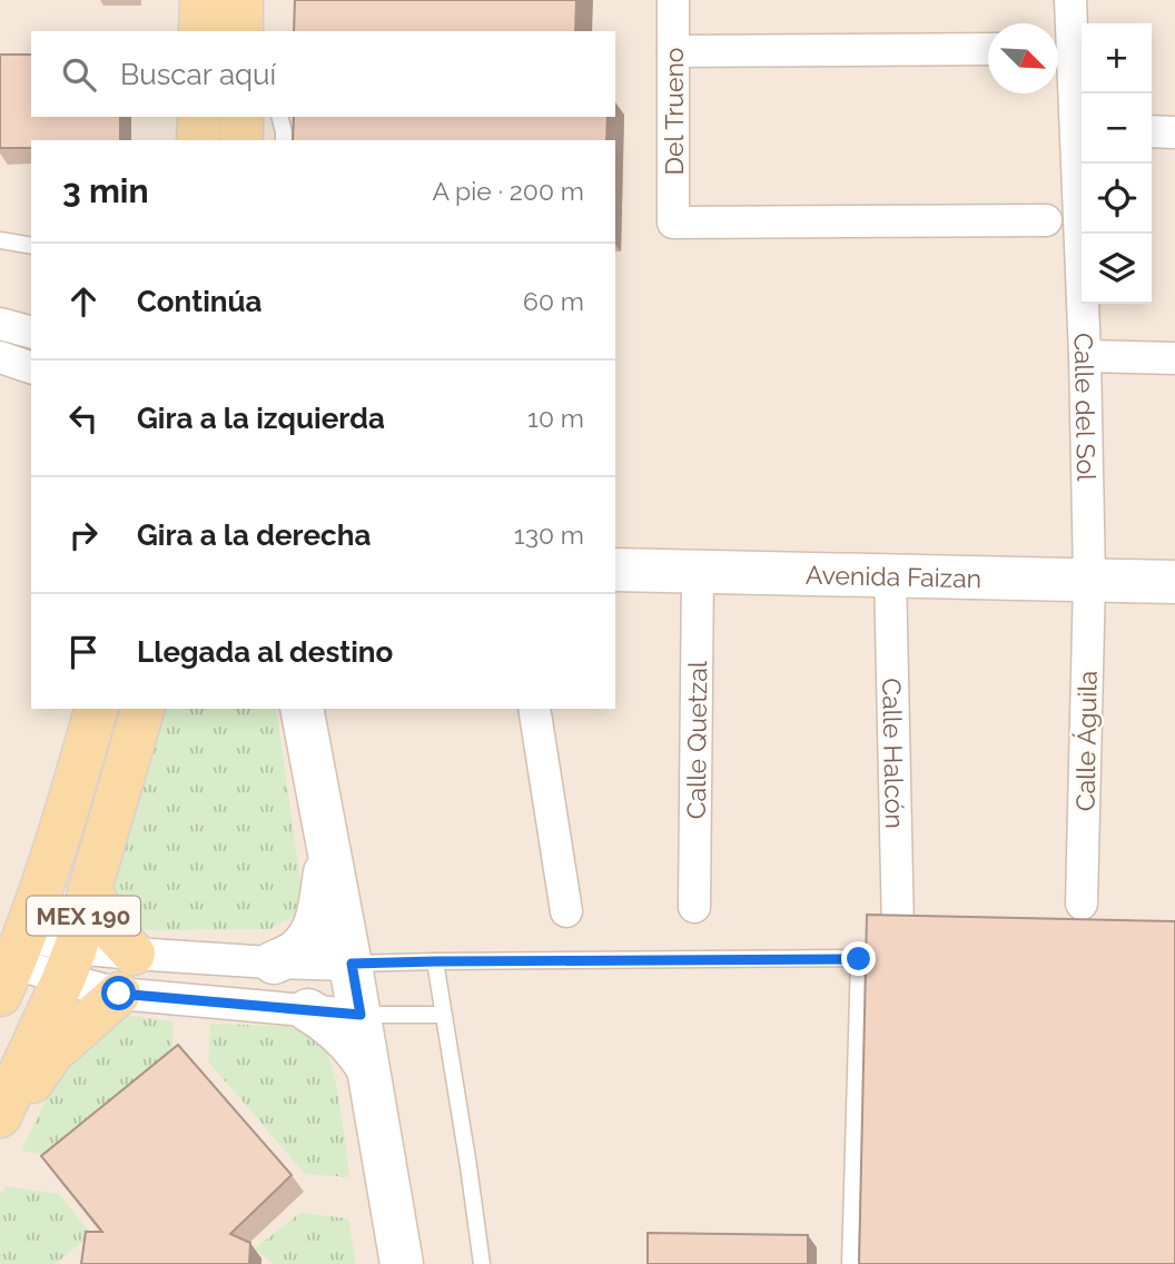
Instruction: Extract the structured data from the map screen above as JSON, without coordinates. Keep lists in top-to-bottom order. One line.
{"streets":{"main road":["Avenida Faizan","MEX 190"],"street":["Del Trueno","Calle del Sol","Calle Quetzal","Calle Águila","Calle Halcón"]},"crossings":[["Calle del Sol","Avenida Faizan"],["Calle del Sol","Calle Águila"],["Avenida Faizan","Calle Quetzal"],["Avenida Faizan","Calle Águila"],["Avenida Faizan","Calle Halcón"]],"north":"bottom right","page":{"map_buttons":["+","−"],"search":"Buscar aquí","heading":["3 min","A pie · 200 m"],"list":[["Continúa","60 m"],["Gira a la izquierda","10 m"],["Gira a la derecha","130 m"],"Llegada al destino"]}}
